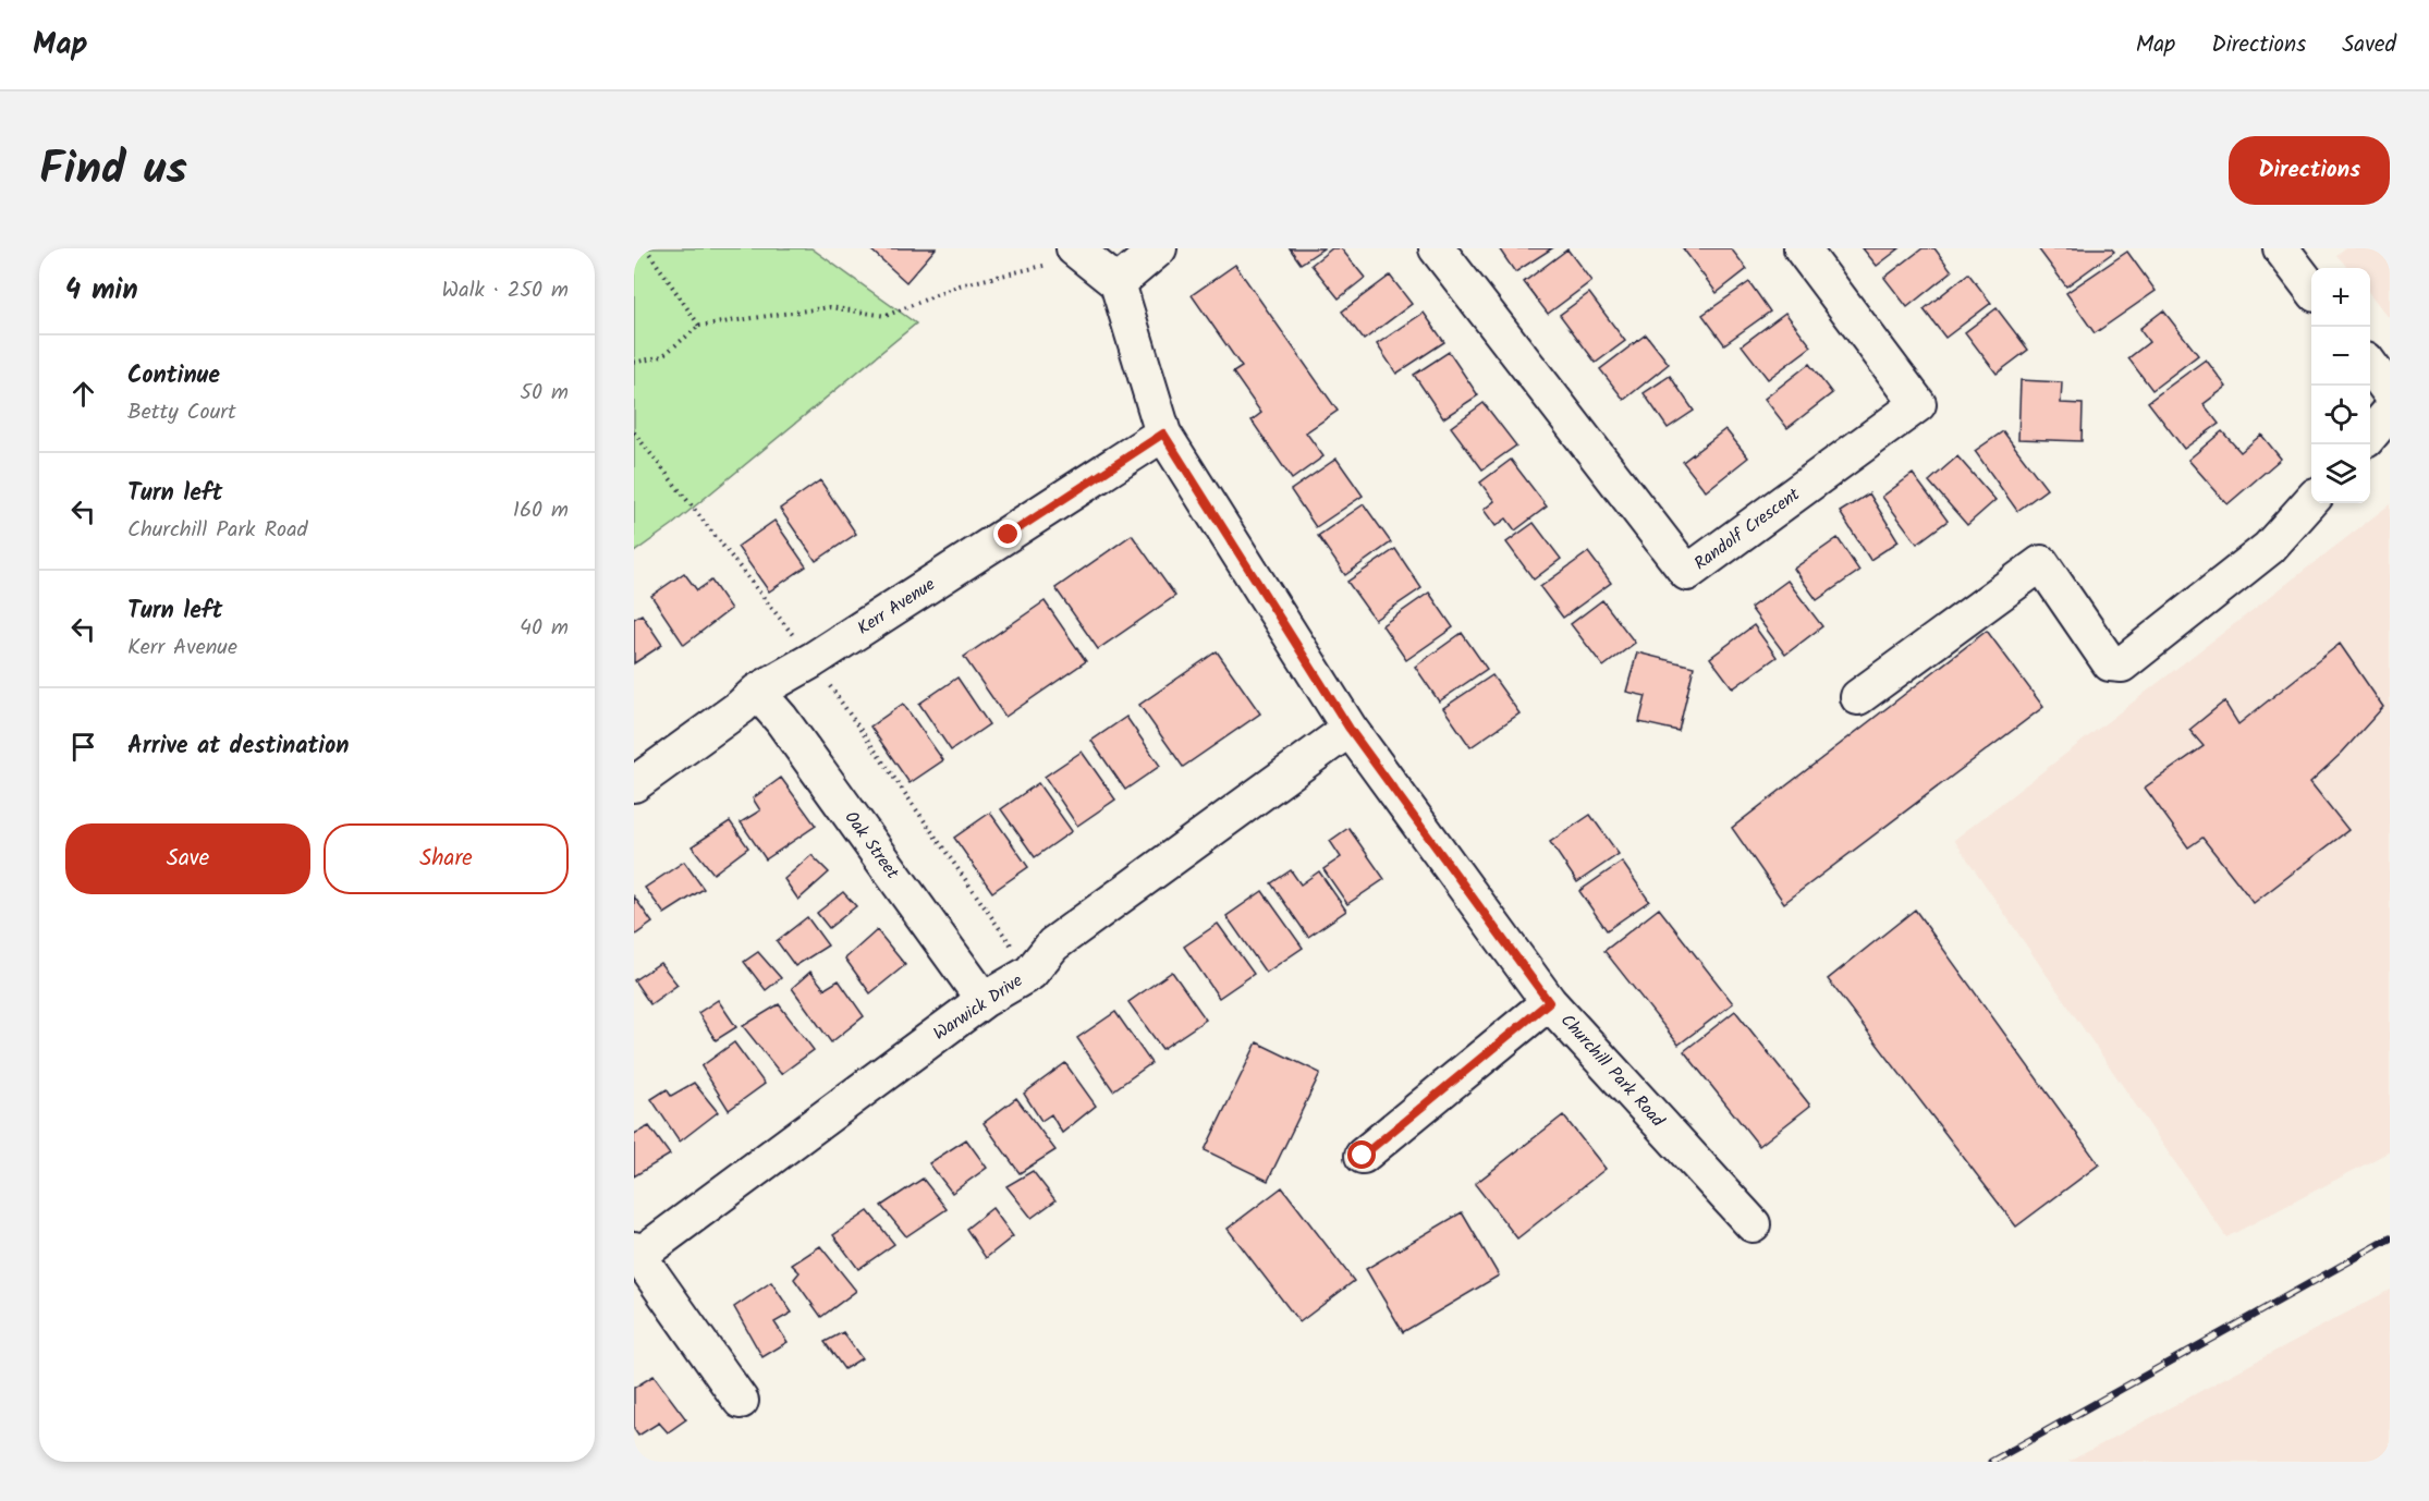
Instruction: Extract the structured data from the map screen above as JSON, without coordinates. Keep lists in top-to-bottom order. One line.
{"streets":{"street":["Randolf Crescent","Kerr Avenue","Oak Street","Warwick Drive","Churchill Park Road"]},"crossings":[["Kerr Avenue","Oak Street"],["Kerr Avenue","Churchill Park Road"],["Oak Street","Warwick Drive"],["Warwick Drive","Churchill Park Road"]],"page":{"header":"Map","nav":["Map","Directions","Saved"],"title":"Find us","buttons":["Directions",["Save","Share"]],"heading":["4 min","Walk · 250 m"],"map_buttons":["+","−"],"list":[["Continue","Betty Court","50 m"],["Turn left","Churchill Park Road","160 m"],["Turn left","Kerr Avenue","40 m"],"Arrive at destination"]}}
